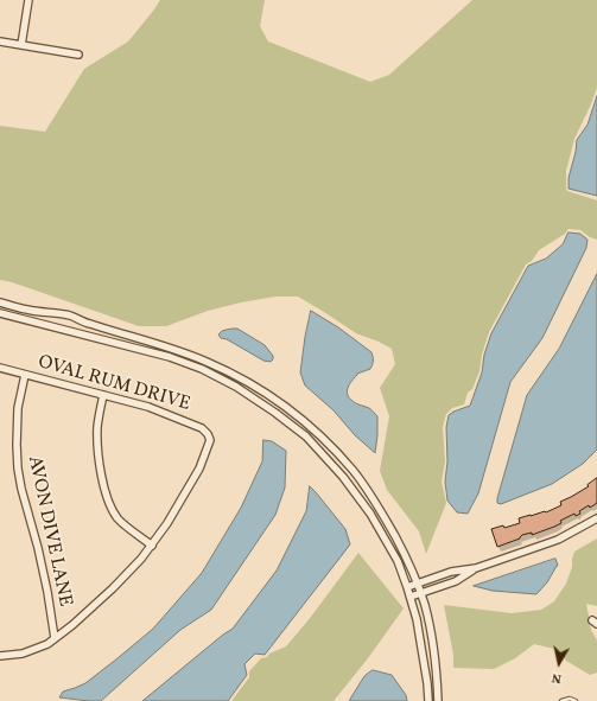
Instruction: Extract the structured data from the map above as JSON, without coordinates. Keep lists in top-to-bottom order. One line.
{"streets":{"street":["OVAL RUM DRIVE","AVON DIVE LANE"]},"crossings":[["OVAL RUM DRIVE","AVON DIVE LANE"]],"north":"bottom"}
